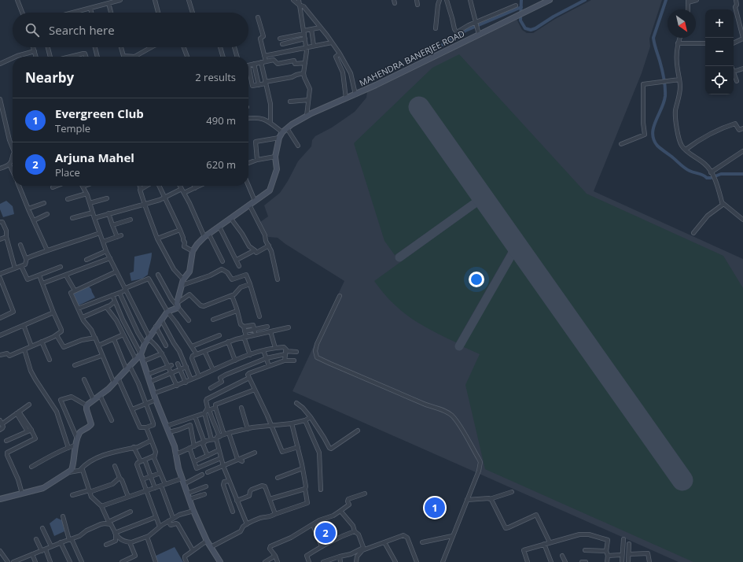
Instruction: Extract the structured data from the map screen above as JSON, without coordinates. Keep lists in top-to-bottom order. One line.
{"streets":{"street":["MAHENDRA BANERJEE ROAD"]},"north":"bottom right","page":{"map_buttons":["+","−"],"search":"Search here","heading":["Nearby","2 results"],"list":[{"mark":"1","name":"Evergreen Club","note":"Temple","value":"490 m"},{"mark":"2","name":"Arjuna Mahel","note":"Place","value":"620 m"}],"pins":["1","2"]}}
